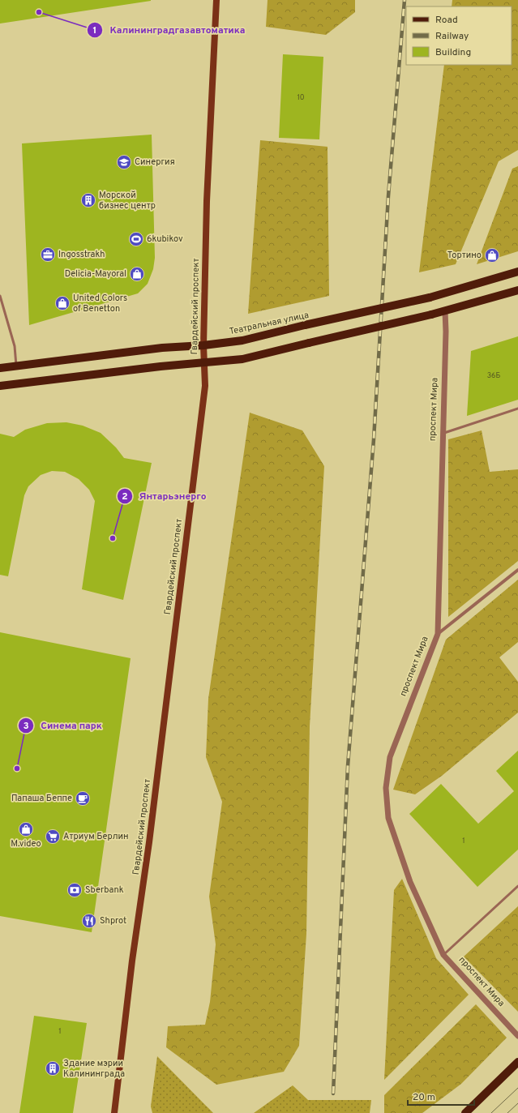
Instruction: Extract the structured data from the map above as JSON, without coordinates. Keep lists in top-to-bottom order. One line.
{"streets":{"main road":["Гвардейский проспект","Театральная улица"],"street":["проспект Мира"]},"crossings":[["Гвардейский проспект","Театральная улица"]],"places":{"other":["Калининградгазавтоматика","Янтарьэнерго","Синема парк"],"school or university":["Синергия"],"building":["Морской бизнес центр","Здание мэрии Калининграда"],"sports":["6kubikov"],"office":["Ingosstrakh"],"shop":["Тортино","Delicia-Mayoral","United Colors of Benetton","M.video"],"cafe":["Папаша Беппе"],"supermarket":["Атриум Берлин"],"bank":["Sberbank"],"restaurant":["Shprot"]},"house_numbers":["10","36Б","1","1"],"legend":["Road","Railway","Building"],"scale_bar":"20 m"}
